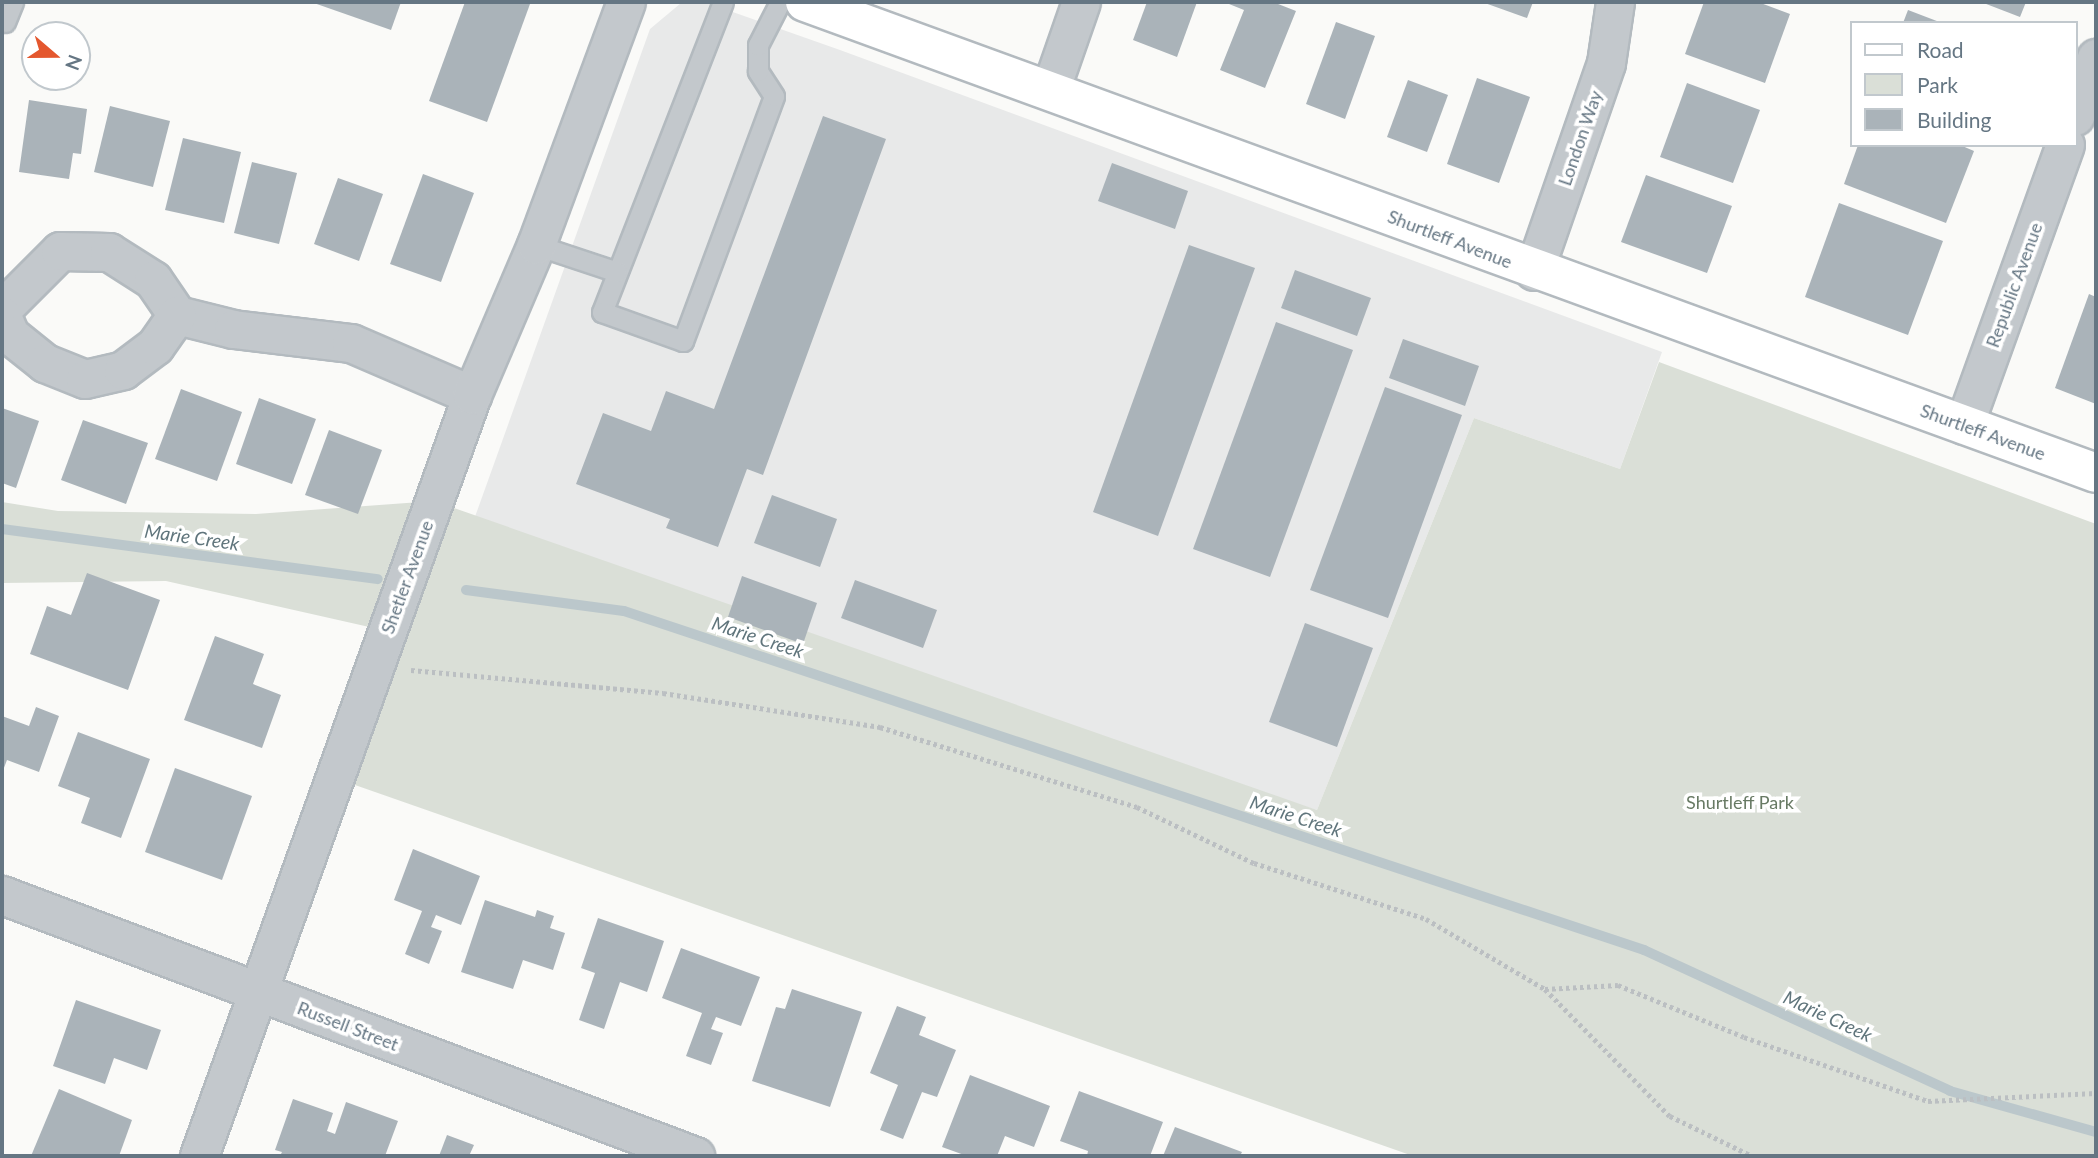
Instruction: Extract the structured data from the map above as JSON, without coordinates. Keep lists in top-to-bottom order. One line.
{"streets":{"street":["London Way","Shurtleff Avenue","Republic Avenue","Shetler Avenue","Russell Street"]},"crossings":[["London Way","Shurtleff Avenue"],["Shurtleff Avenue","Republic Avenue"],["Shetler Avenue","Russell Street"]],"water":["Marie Creek"],"parks":["Shurtleff Park"],"legend":["Road","Park","Building"],"north":"right"}
